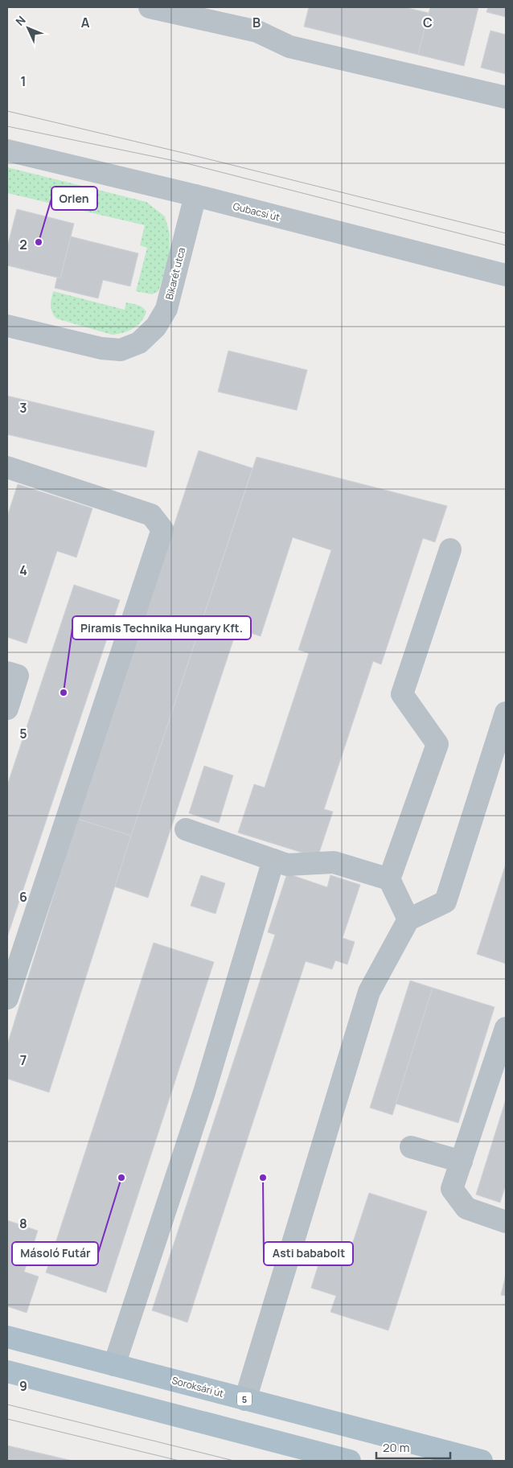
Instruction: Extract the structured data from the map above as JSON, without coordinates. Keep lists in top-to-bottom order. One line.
{"streets":{"main road":["Soroksári út","5"],"street":["Gubacsi út","Bikarét utca"]},"crossings":[["Gubacsi út","Bikarét utca"]],"places":["Orlen","Piramis Technika Hungary Kft.","Másoló Futár","Asti bababolt"],"scale_bar":"20 m","north":"top left","grid":{"columns":["A","B","C"],"rows":["1","2","3","4","5","6","7","8","9"]}}
